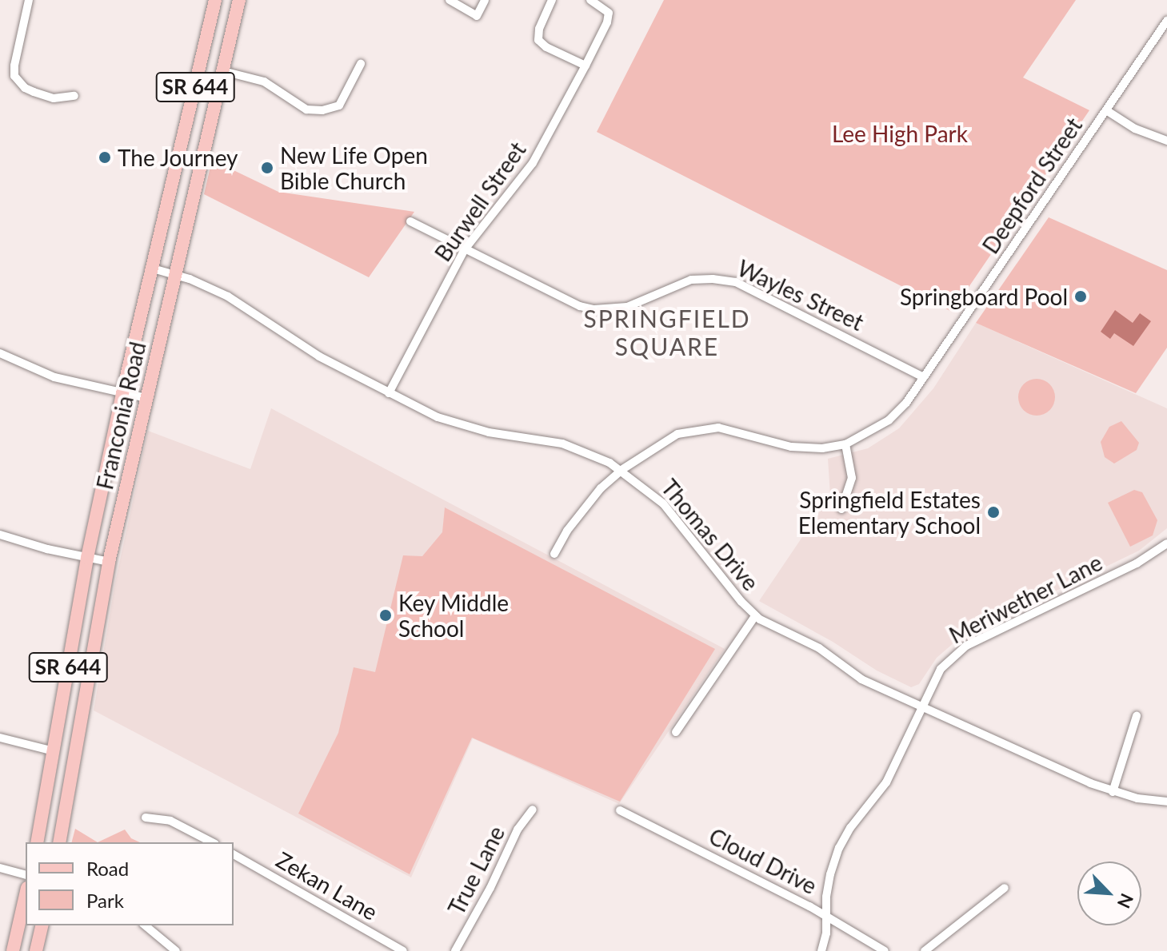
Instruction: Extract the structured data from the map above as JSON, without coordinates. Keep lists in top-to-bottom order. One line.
{"streets":{"main road":["SR 644","Franconia Road"],"street":["Deepford Street","Burwell Street","Wayles Street","Thomas Drive","Meriwether Lane","Cloud Drive","True Lane","Zekan Lane"]},"crossings":[["Deepford Street","Wayles Street"],["Deepford Street","Thomas Drive"],["Burwell Street","Wayles Street"],["Burwell Street","Thomas Drive"],["Franconia Road","Thomas Drive"],["Thomas Drive","Meriwether Lane"],["Meriwether Lane","Cloud Drive"]],"districts":["SPRINGFIELD SQUARE"],"parks":["Lee High Park"],"places":["The Journey","New Life Open Bible Church","Springboard Pool","Springfield Estates Elementary School","Key Middle School"],"legend":["Road","Park"],"north":"bottom right"}
